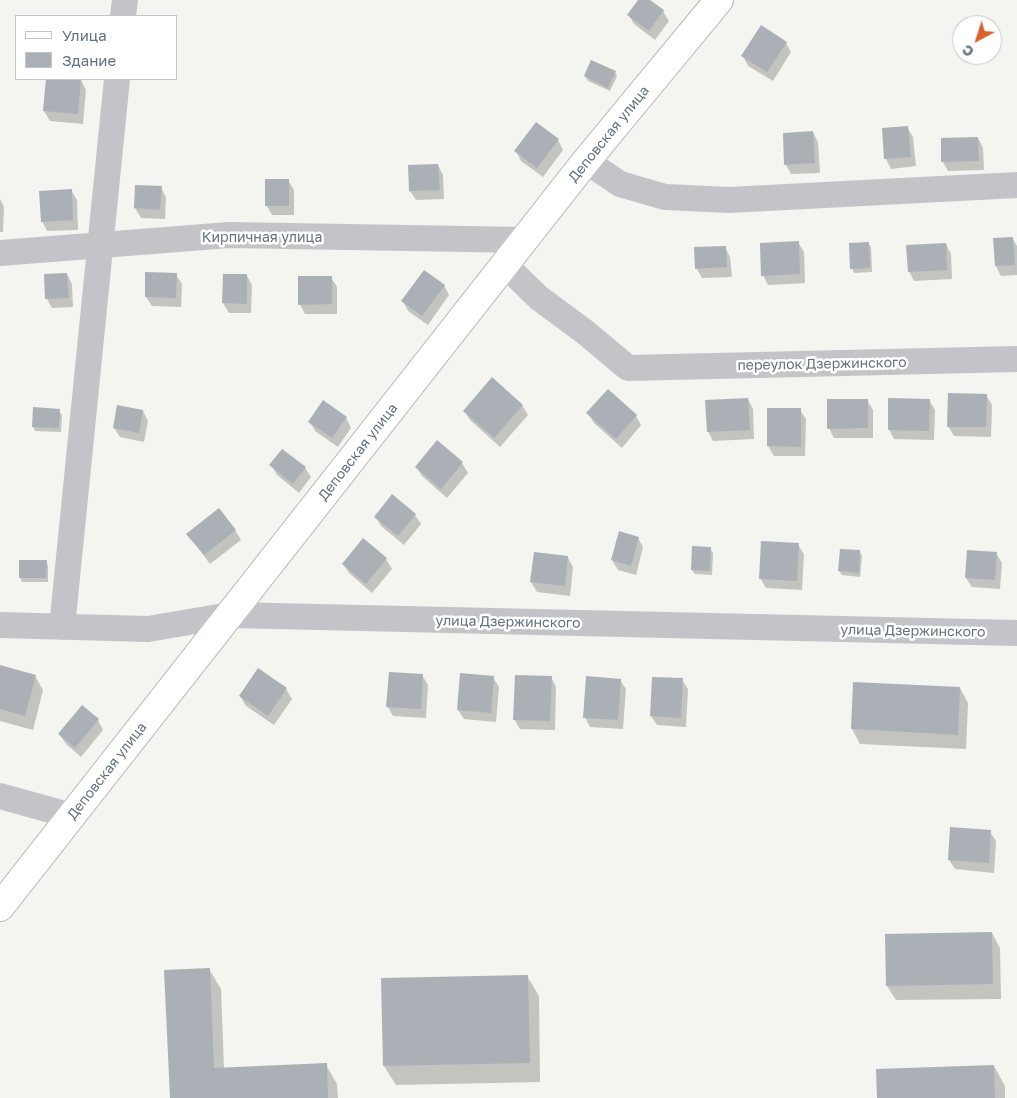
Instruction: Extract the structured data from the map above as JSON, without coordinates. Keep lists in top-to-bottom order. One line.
{"streets":{"street":["Деповская улица","Кирпичная улица","переулок Дзержинского","улица Дзержинского"]},"crossings":[["Деповская улица","Кирпичная улица"],["Деповская улица","переулок Дзержинского"],["Деповская улица","улица Дзержинского"]],"legend":["Улица","Здание"],"north":"bottom left"}
